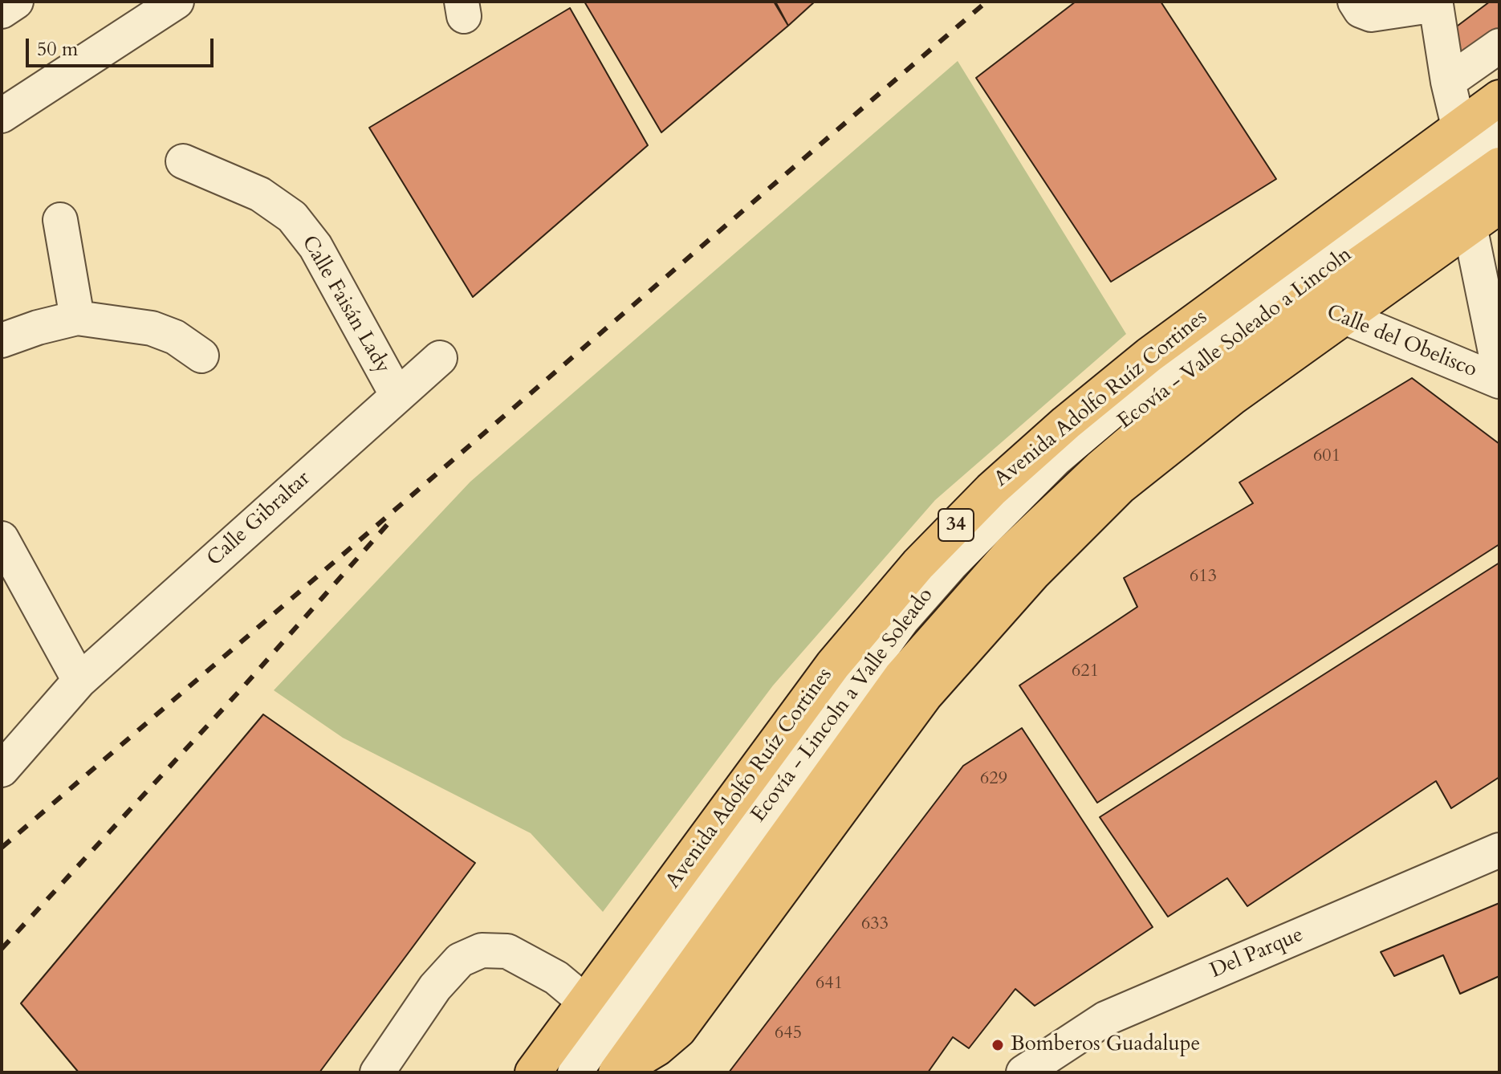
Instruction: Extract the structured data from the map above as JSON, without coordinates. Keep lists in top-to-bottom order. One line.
{"streets":{"main road":["Avenida Adolfo Ruíz Cortines","34"],"street":["Calle Faisán Lady","Ecovía - Valle Soleado a Lincoln","Calle del Obelisco","Calle Gibraltar","Ecovía - Lincoln a Valle Soleado","Del Parque"]},"crossings":[["Calle Faisán Lady","Calle Gibraltar"]],"places":["Bomberos Guadalupe"],"house_numbers":["601","613","621","629","633","641","645"],"scale_bar":"50 m"}
